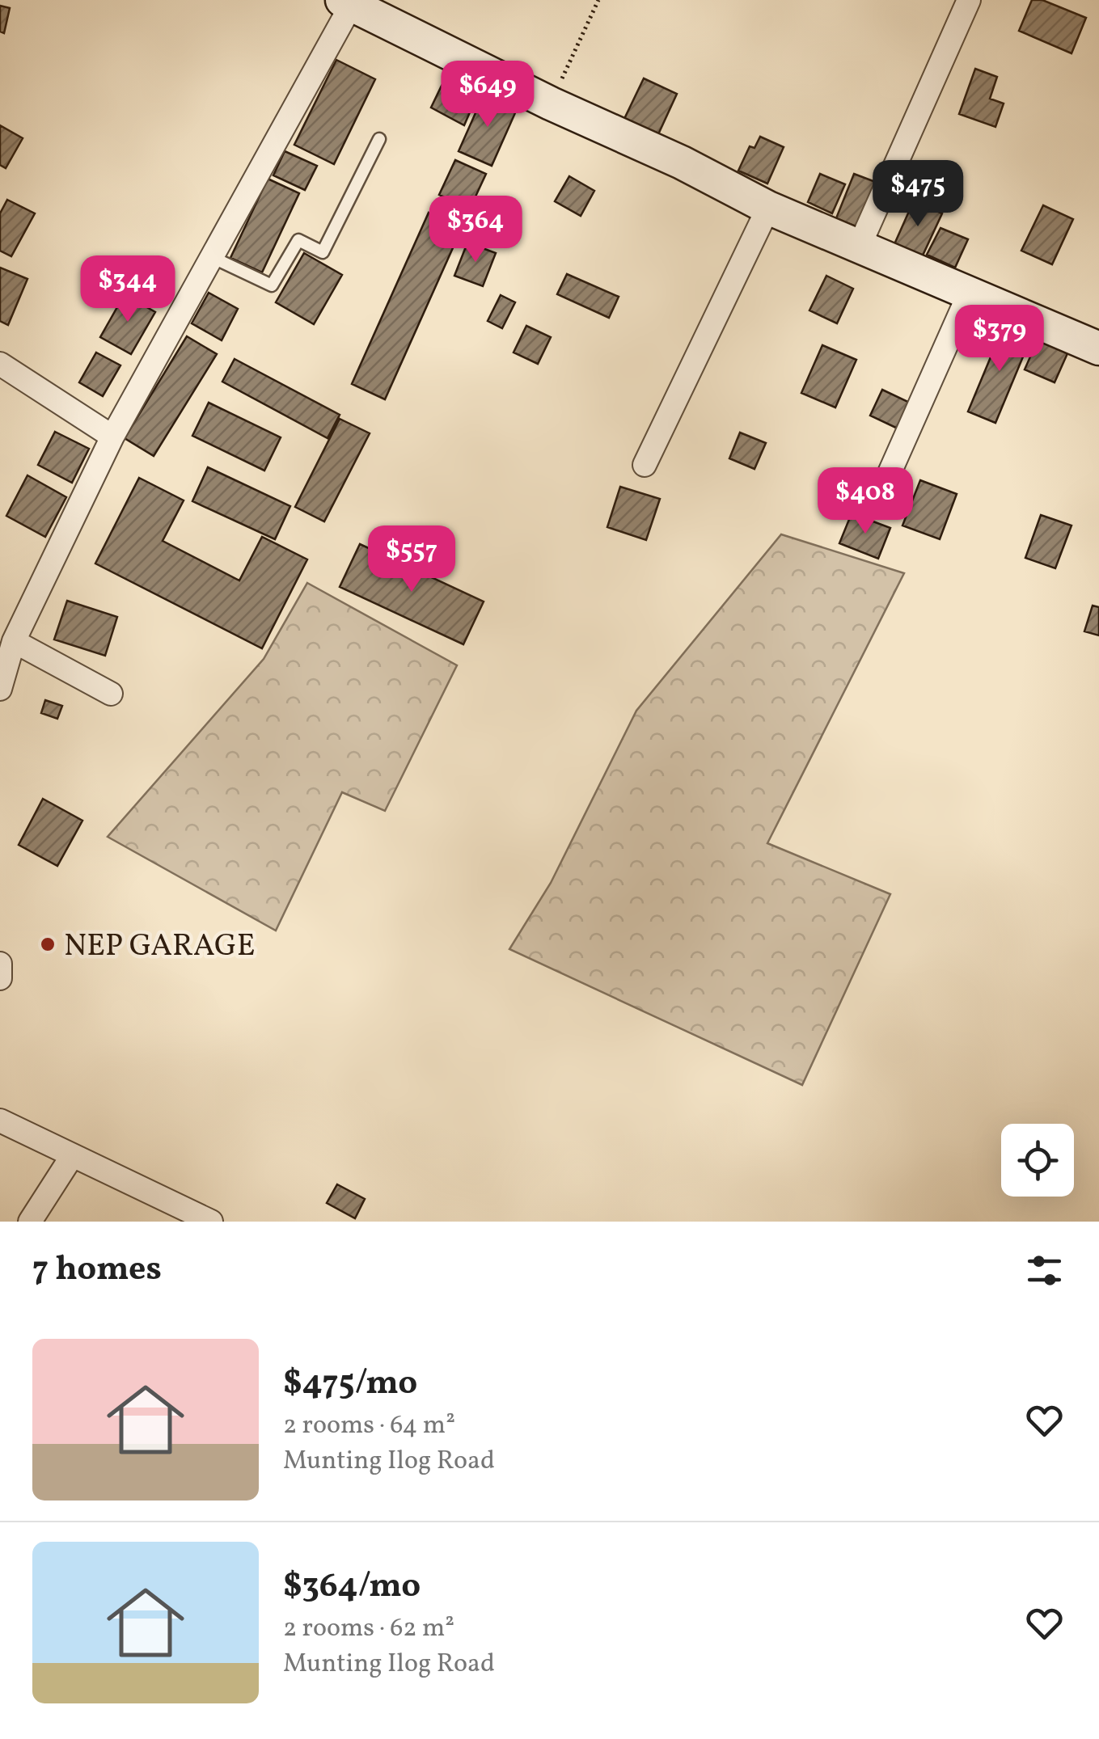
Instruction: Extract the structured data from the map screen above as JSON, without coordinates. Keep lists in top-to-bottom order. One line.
{"places":["NEP GARAGE"],"page":{"price":["$649","$475","$364","$344","$379","$408","$557"],"heading":"7 homes","list":[{"name":"$475/mo","note":"2 rooms · 64 m² · Munting Ilog Road"},{"name":"$364/mo","note":"2 rooms · 62 m² · Munting Ilog Road"}]}}
